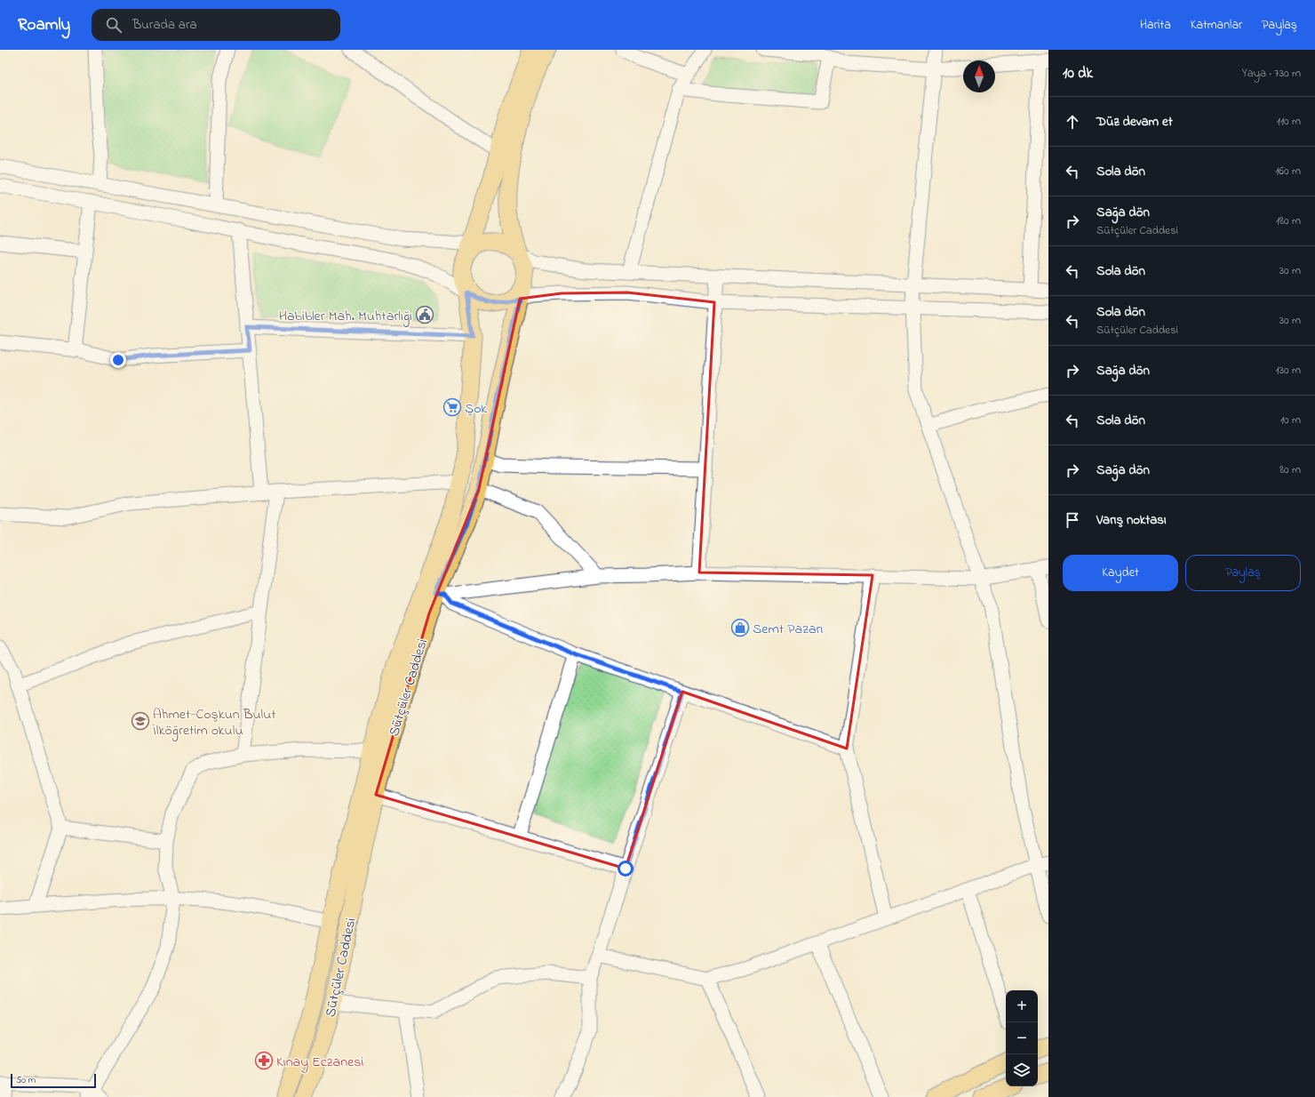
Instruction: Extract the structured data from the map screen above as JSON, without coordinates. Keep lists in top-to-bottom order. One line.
{"streets":{"main road":["Sütçüler Caddesi"]},"places":{"public building":["Habibler Mah. Muhtarlığı"],"supermarket":["Şok"],"shop":["Semt Pazarı"],"school or university":["Ahmet-Coşkun Bulut İlköğretim okulu"],"pharmacy":["Kınay Eczanesi"]},"scale_bar":"50 m","north":"top","page":{"header":"Roamly","search":"Burada ara","nav":["Harita","Katmanlar","Paylaş"],"heading":["10 dk","Yaya · 730 m"],"list":[["Düz devam et","110 m"],["Sola dön","160 m"],["Sağa dön","Sütçüler Caddesi","180 m"],["Sola dön","30 m"],["Sola dön","Sütçüler Caddesi","30 m"],["Sağa dön","130 m"],["Sola dön","10 m"],["Sağa dön","80 m"],"Varış noktası"],"buttons":["Kaydet","Paylaş"],"map_buttons":["+","−"],"scale":"50 m"}}
